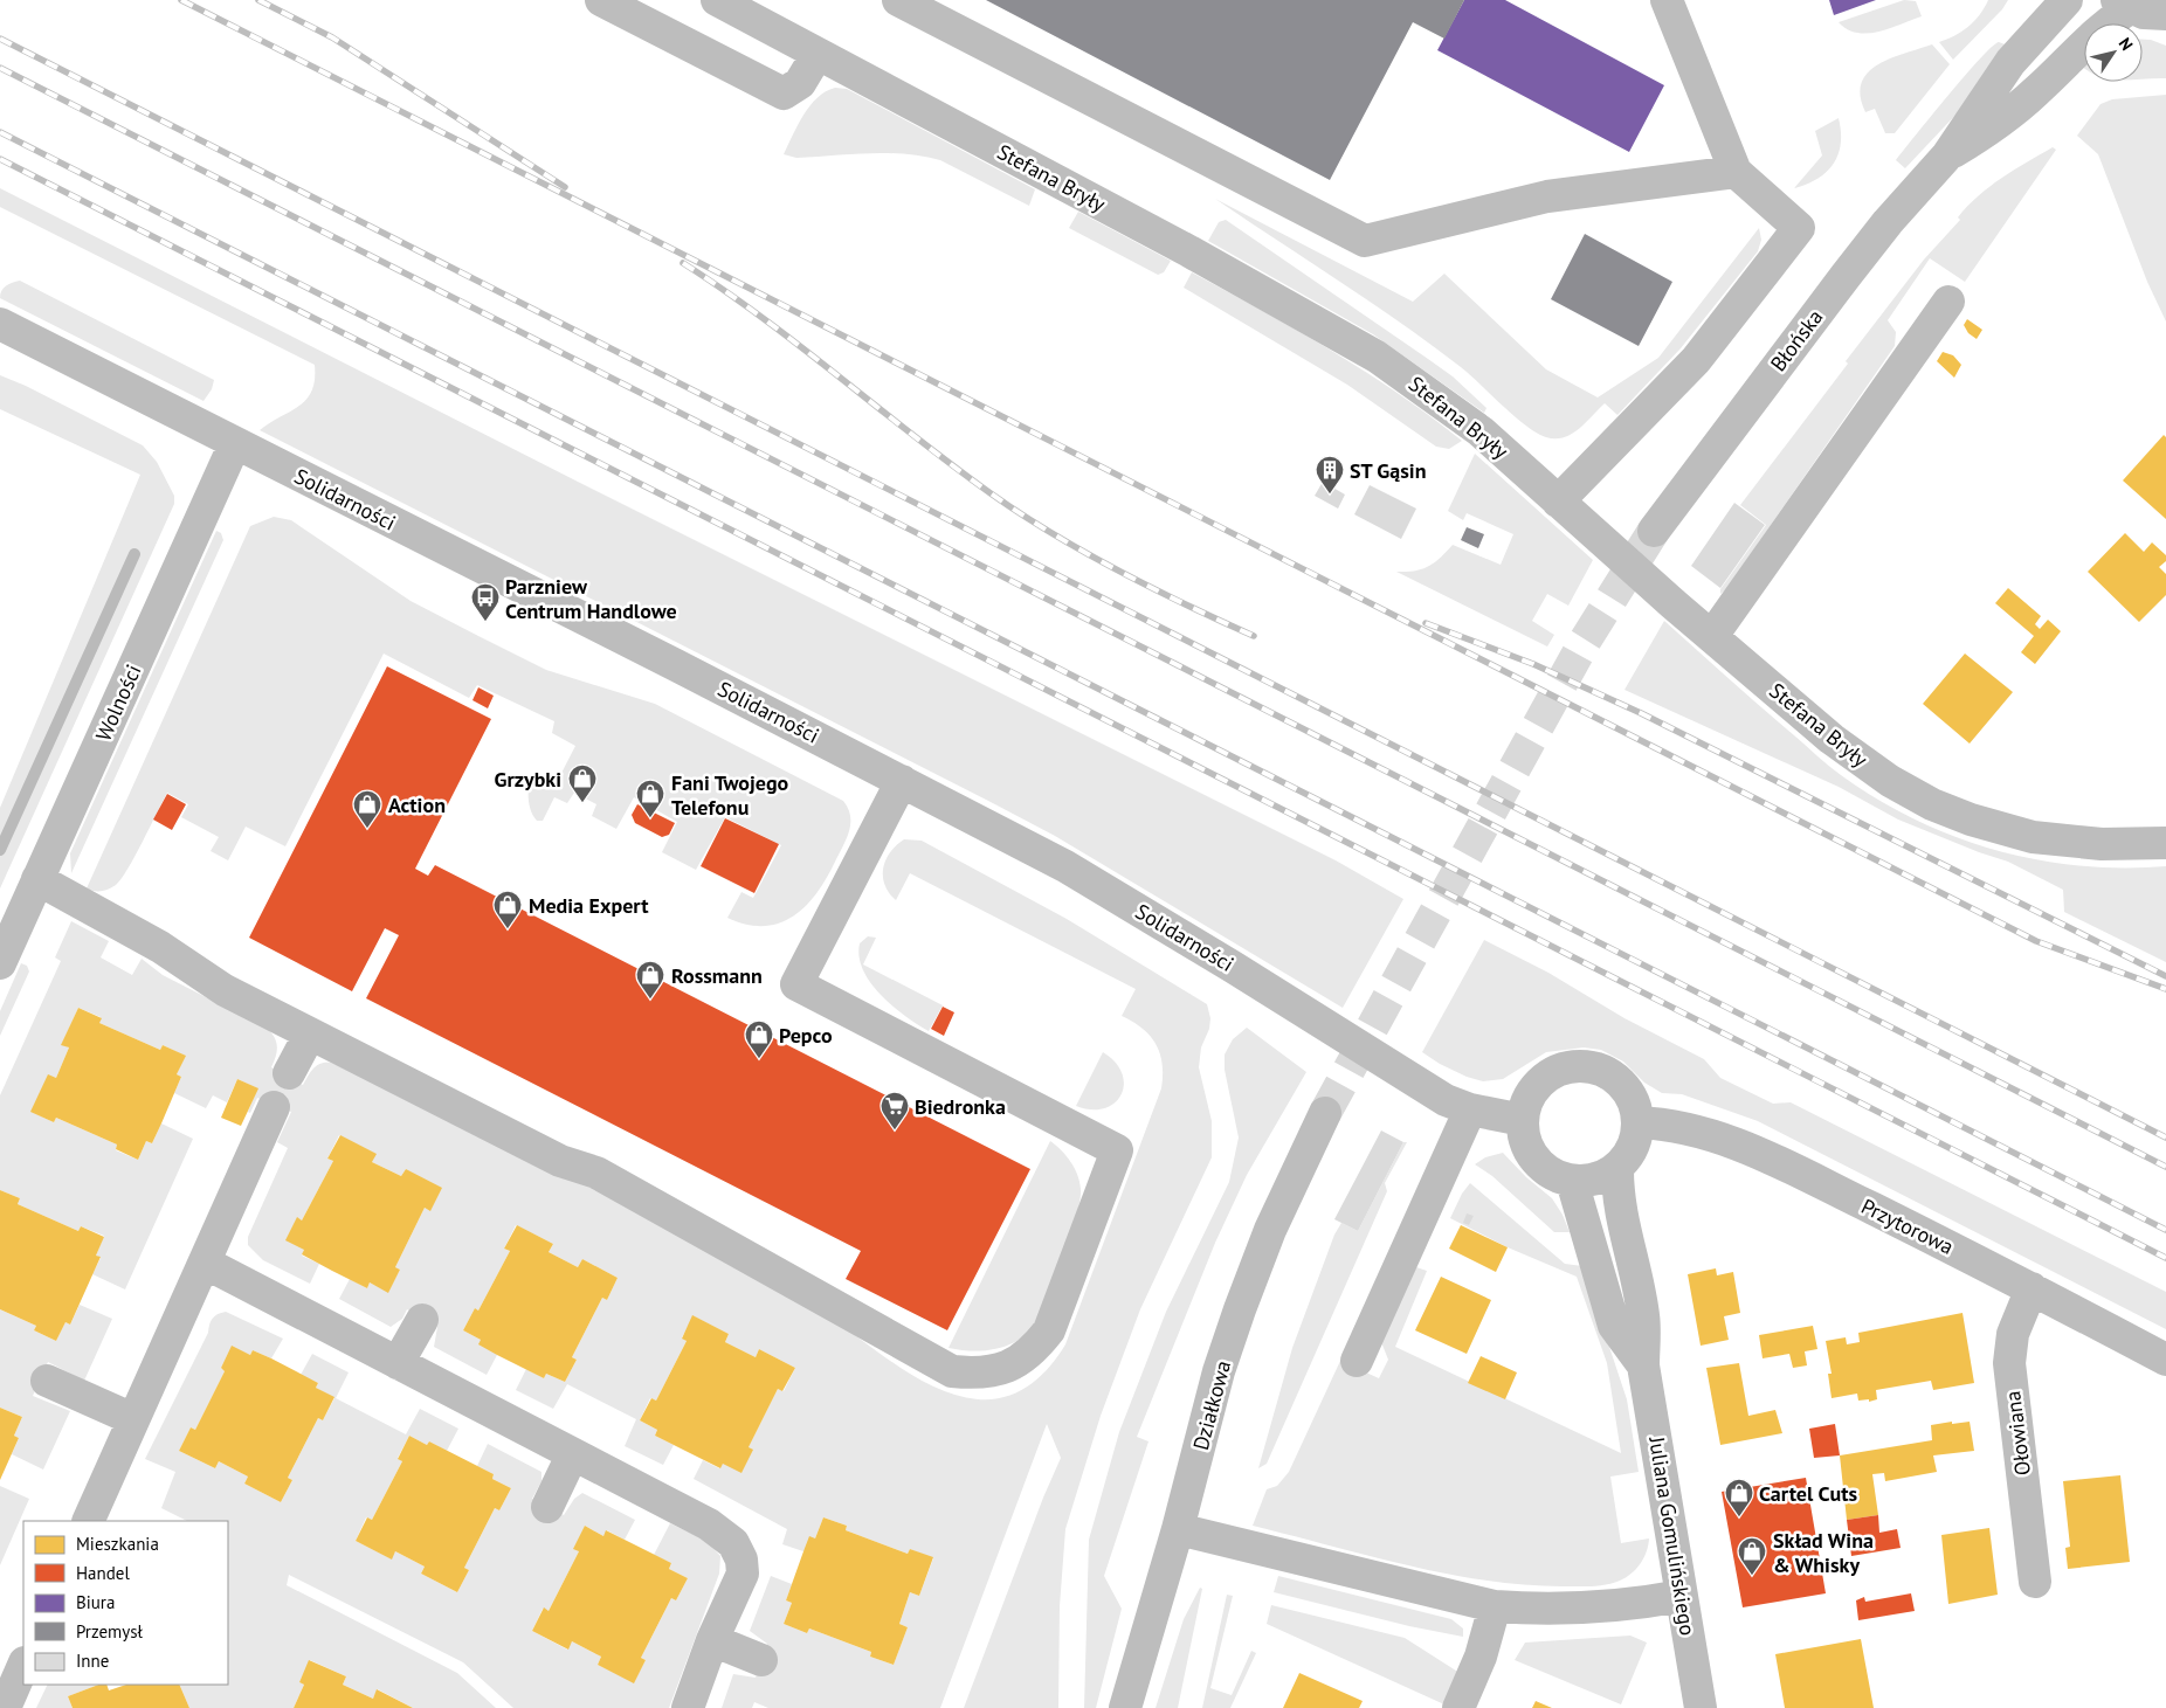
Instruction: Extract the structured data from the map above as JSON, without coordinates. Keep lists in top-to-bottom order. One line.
{"streets":{"street":["Stefana Bryły","Błońska","Solidarności","Wolności","Przytorowa","Działkowa","Ołowiana","Juliana Gomulińskiego"]},"crossings":[["Solidarności","Wolności"],["Solidarności","Przytorowa"],["Solidarności","Juliana Gomulińskiego"],["Przytorowa","Ołowiana"],["Przytorowa","Juliana Gomulińskiego"]],"places":{"building":["ST Gąsin"],"bus stop":["Parzniew Centrum Handlowe"],"shop":["Grzybki","Fani Twojego Telefonu","Action","Media Expert","Rossmann","Pepco","Cartel Cuts","Skład Wina & Whisky"],"supermarket":["Biedronka"]},"legend":["Mieszkania","Handel","Biura","Przemysł","Inne"],"north":"top right"}
